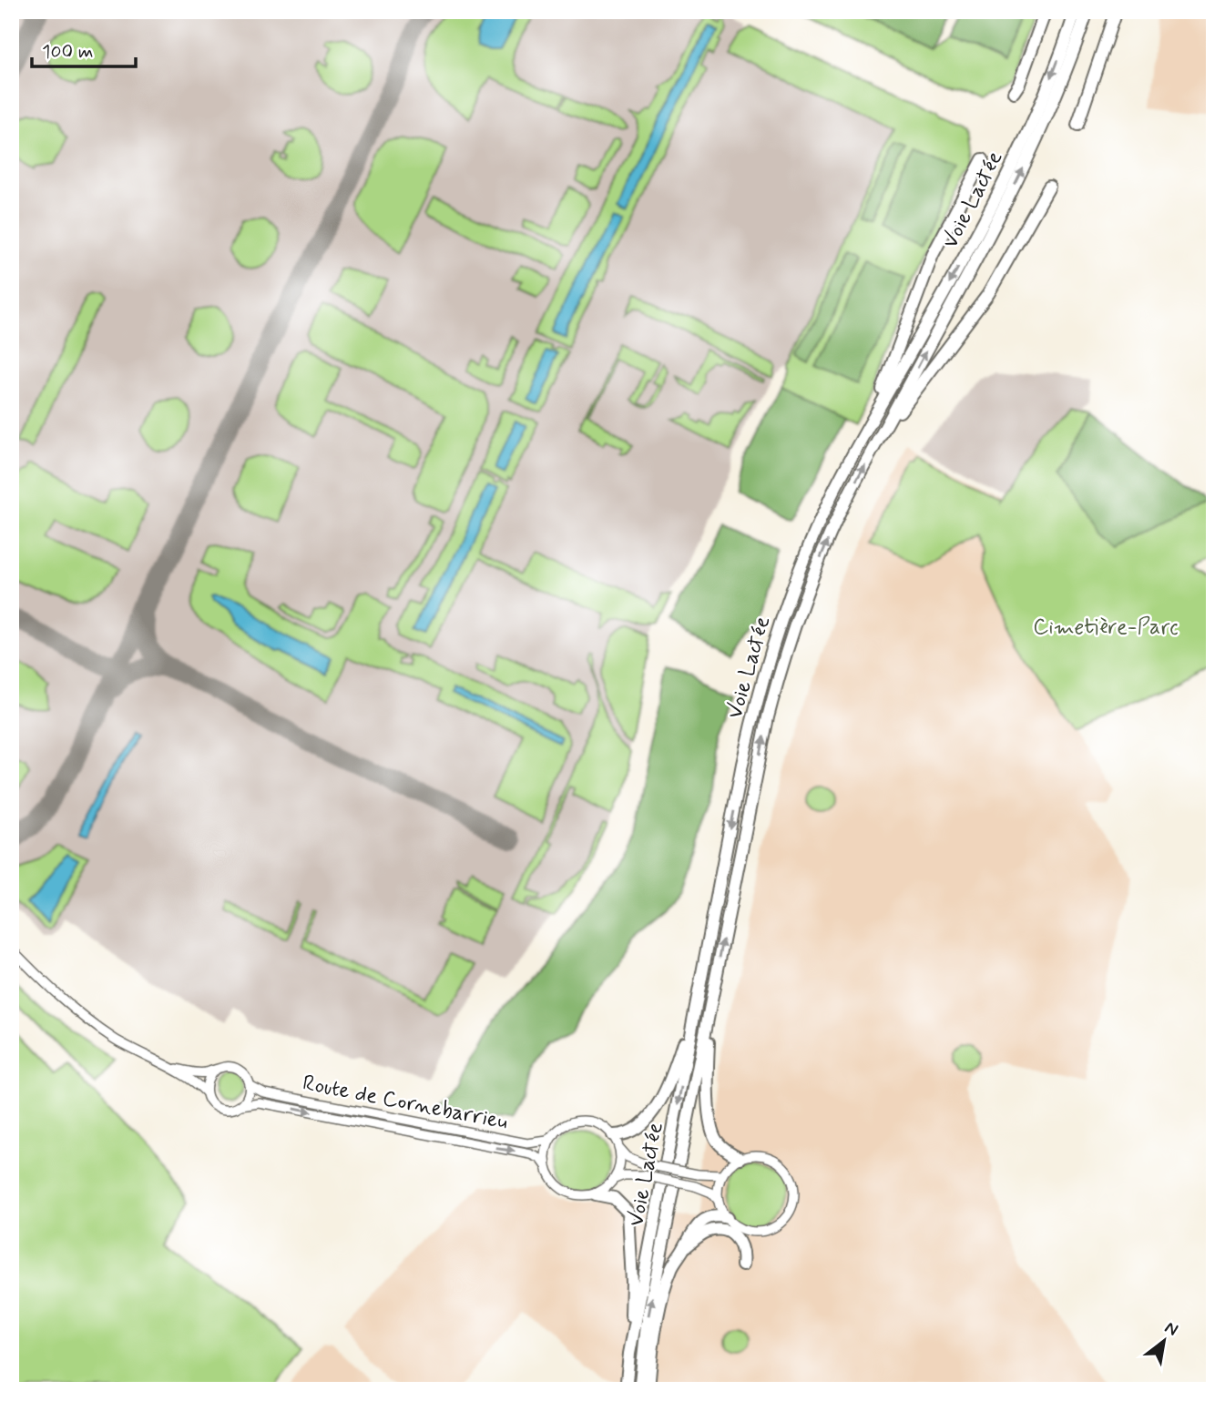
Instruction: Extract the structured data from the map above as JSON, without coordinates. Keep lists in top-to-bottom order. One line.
{"streets":{"highway":["Voie Lactée"],"main road":["Route de Cornebarrieu"]},"parks":["Cimetière-Parc"],"scale_bar":"100 m","north":"top right"}
